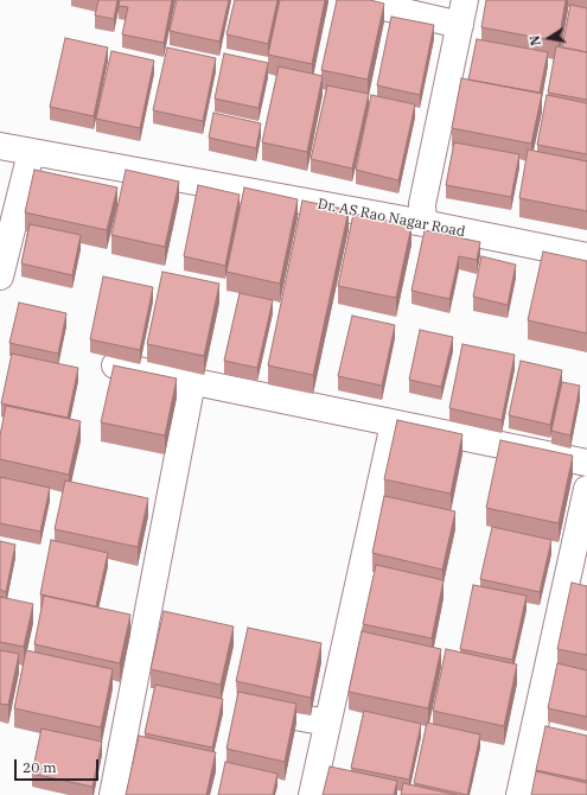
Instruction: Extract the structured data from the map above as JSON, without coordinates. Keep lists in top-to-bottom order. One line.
{"streets":{"street":["Dr. AS Rao Nagar Road"]},"scale_bar":"20 m","north":"left"}
